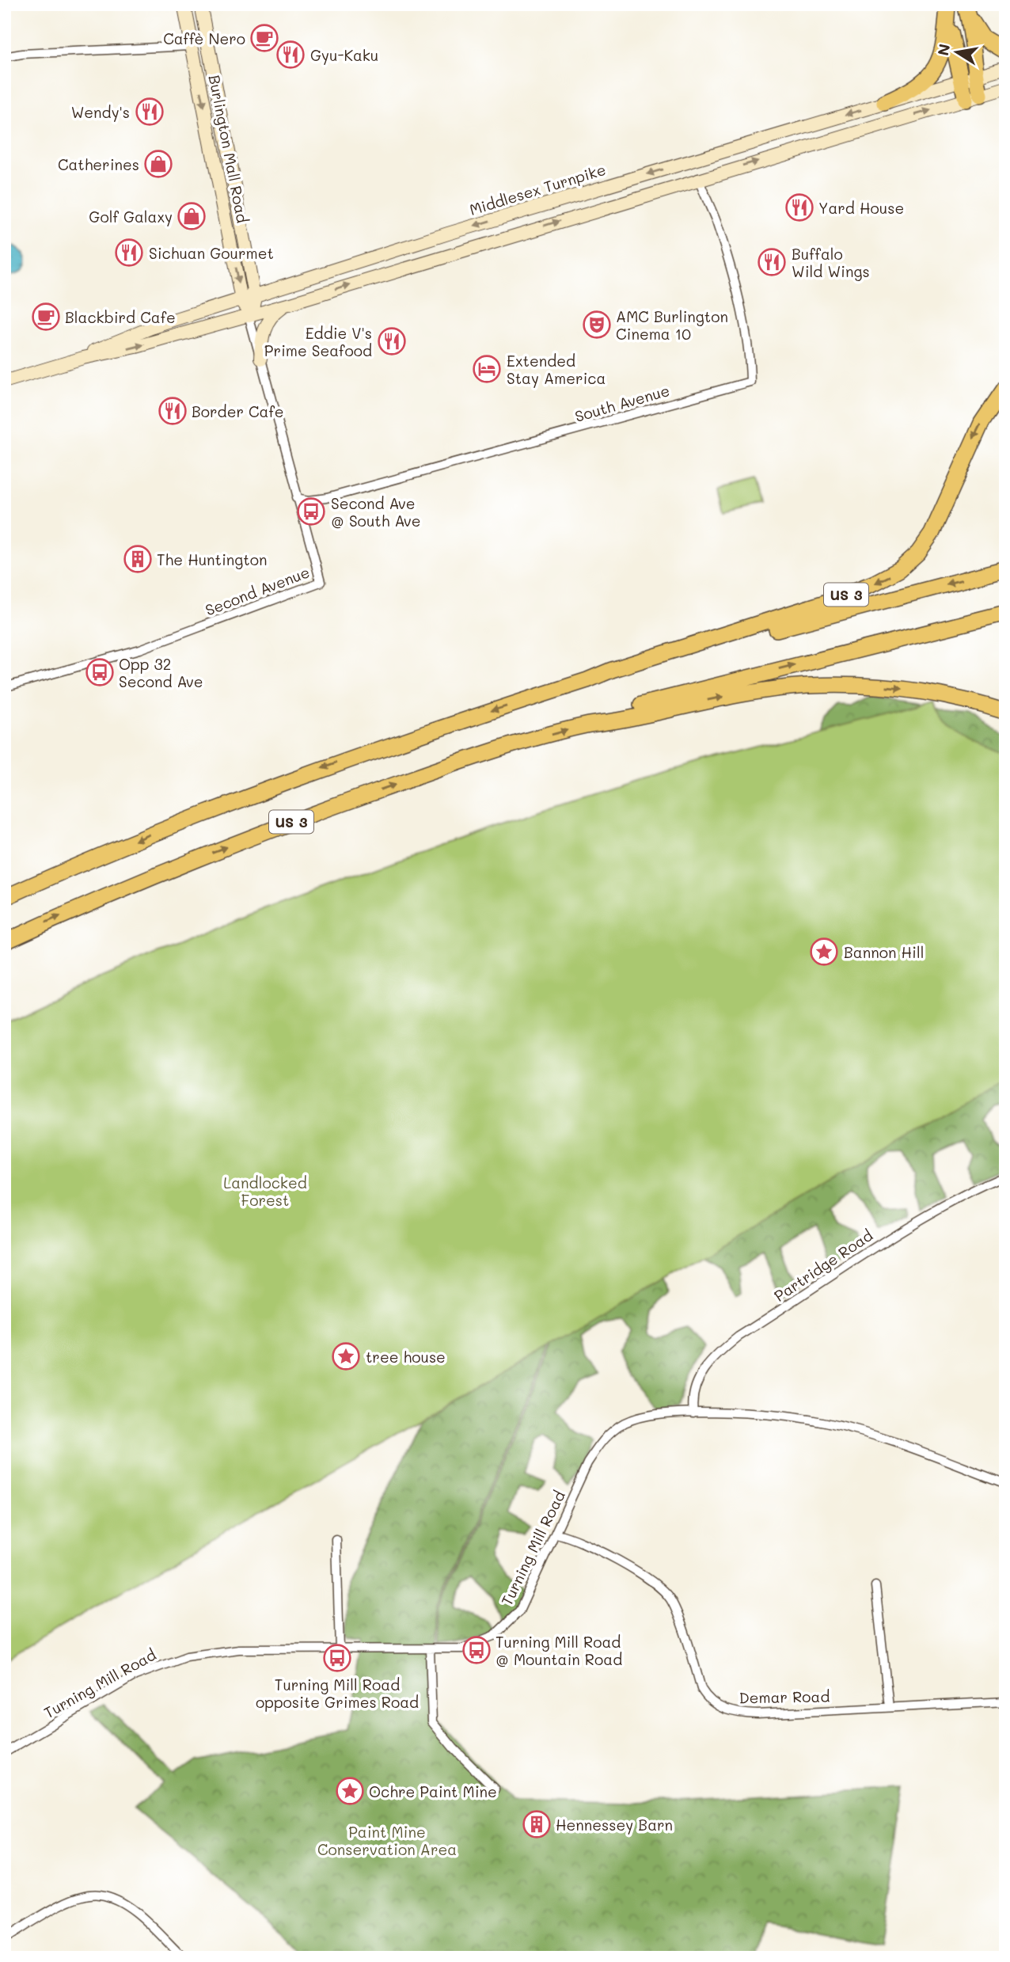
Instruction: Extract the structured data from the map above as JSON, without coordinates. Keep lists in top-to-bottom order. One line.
{"streets":{"highway":["US 3"],"main road":["Burlington Mall Road","Middlesex Turnpike"],"street":["South Avenue","Second Avenue","Partridge Road","Turning Mill Road","Demar Road"]},"crossings":[["Burlington Mall Road","Middlesex Turnpike"],["Middlesex Turnpike","South Avenue"],["Middlesex Turnpike","Second Avenue"],["South Avenue","Second Avenue"],["Partridge Road","Turning Mill Road"],["Turning Mill Road","Demar Road"]],"parks":["Landlocked Forest","Paint Mine Conservation Area"],"places":{"cafe":["Caffè Nero","Blackbird Cafe"],"restaurant":["Gyu-Kaku","Wendy's","Yard House","Sichuan Gourmet","Buffalo Wild Wings","Eddie V's Prime Seafood","Border Cafe"],"shop":["Catherines","Golf Galaxy"],"theatre":["AMC Burlington Cinema 10"],"hotel":["Extended Stay America"],"bus stop":["Second Ave @ South Ave","Opp 32 Second Ave","Turning Mill Road @ Mountain Road","Turning Mill Road opposite Grimes Road"],"building":["The Huntington","Hennessey Barn"],"place":["Bannon Hill","tree house","Ochre Paint Mine"]},"north":"left"}
